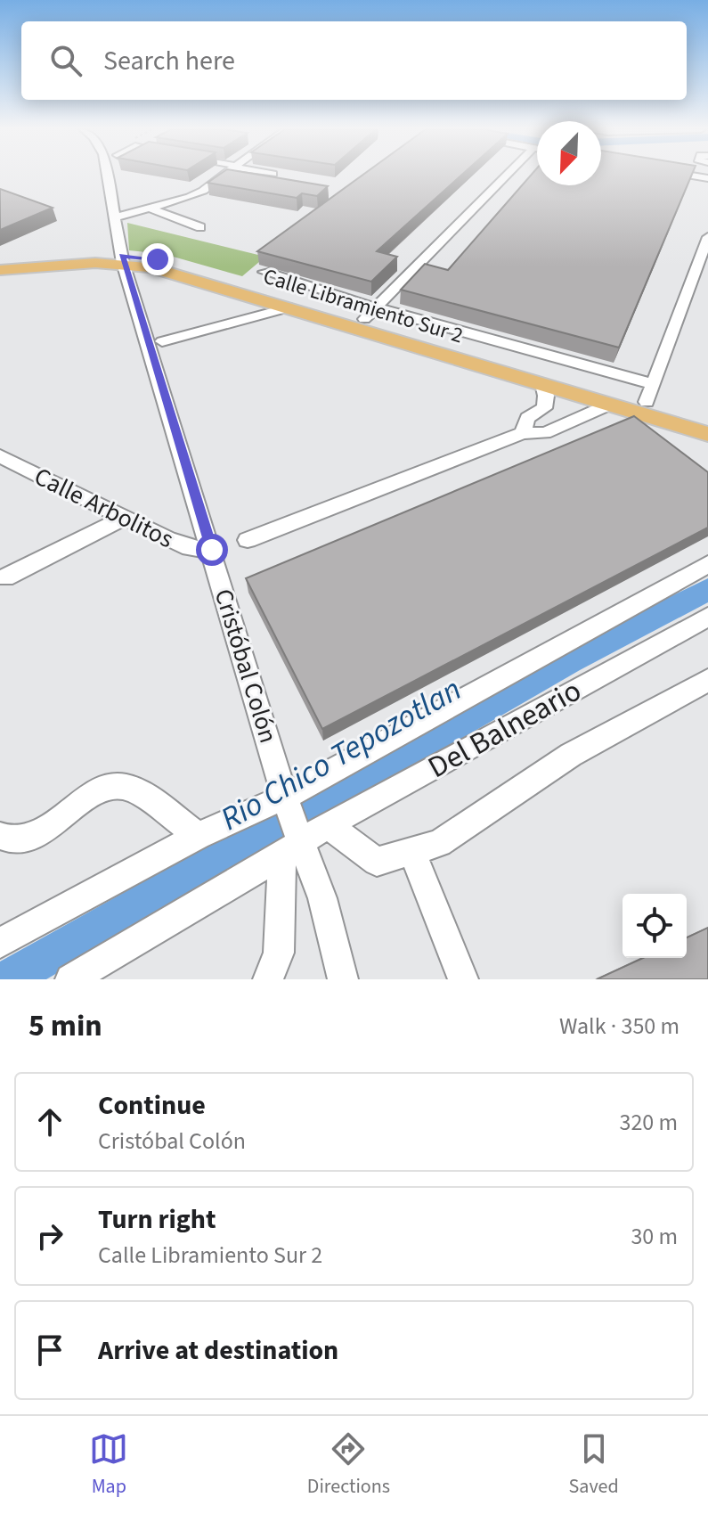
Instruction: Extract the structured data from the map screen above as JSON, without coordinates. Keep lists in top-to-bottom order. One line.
{"streets":{"main road":["Calle Libramiento Sur 2"],"street":["Calle Arbolitos","Cristóbal Colón","Del Balneario"]},"crossings":[["Calle Libramiento Sur 2","Cristóbal Colón"],["Calle Arbolitos","Cristóbal Colón"],["Cristóbal Colón","Del Balneario"]],"water":["Rio Chico Tepozotlan"],"north":"bottom left","page":{"search":"Search here","heading":["5 min","Walk · 350 m"],"list":[["Continue","Cristóbal Colón","320 m"],["Turn right","Calle Libramiento Sur 2","30 m"],"Arrive at destination"],"nav":["Map","Directions","Saved"]}}
